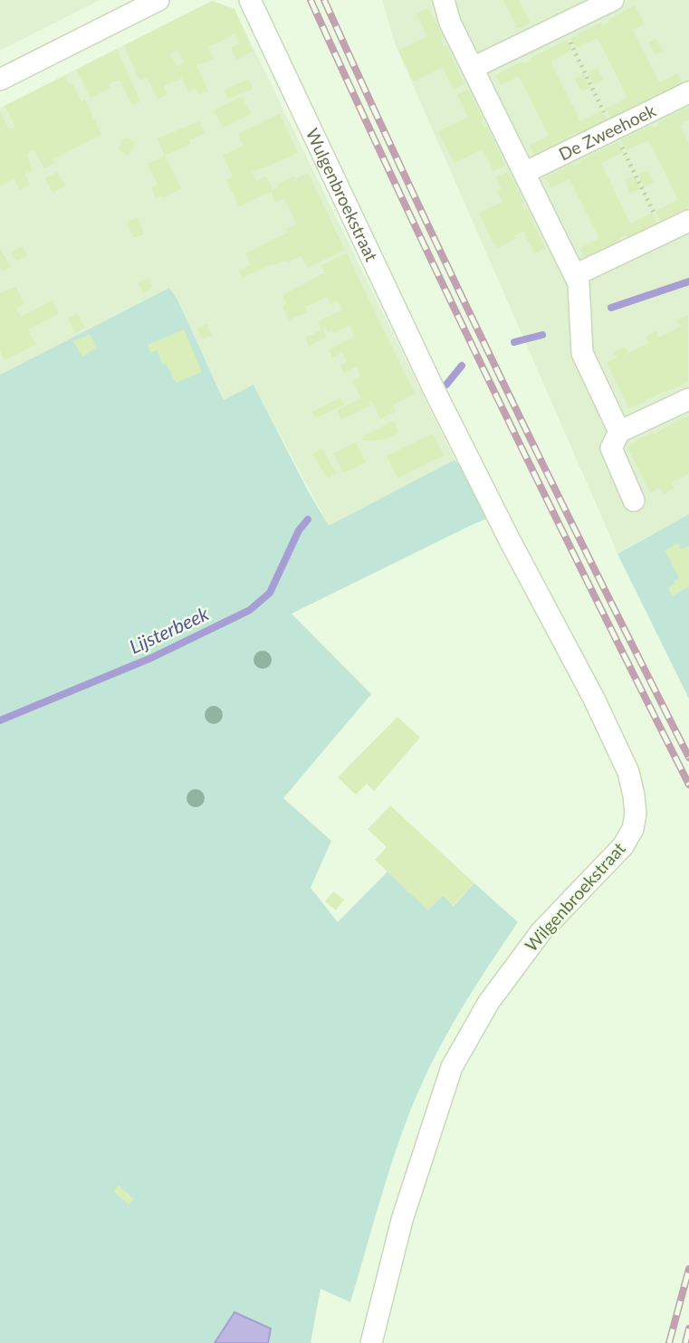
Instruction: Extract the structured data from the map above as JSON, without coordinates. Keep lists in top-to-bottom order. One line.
{"streets":{"street":["De Zweehoek","Wulgenbroekstraat","Wilgenbroekstraat"]},"crossings":[["Wulgenbroekstraat","Wilgenbroekstraat"]],"water":["Lijsterbeek"]}
